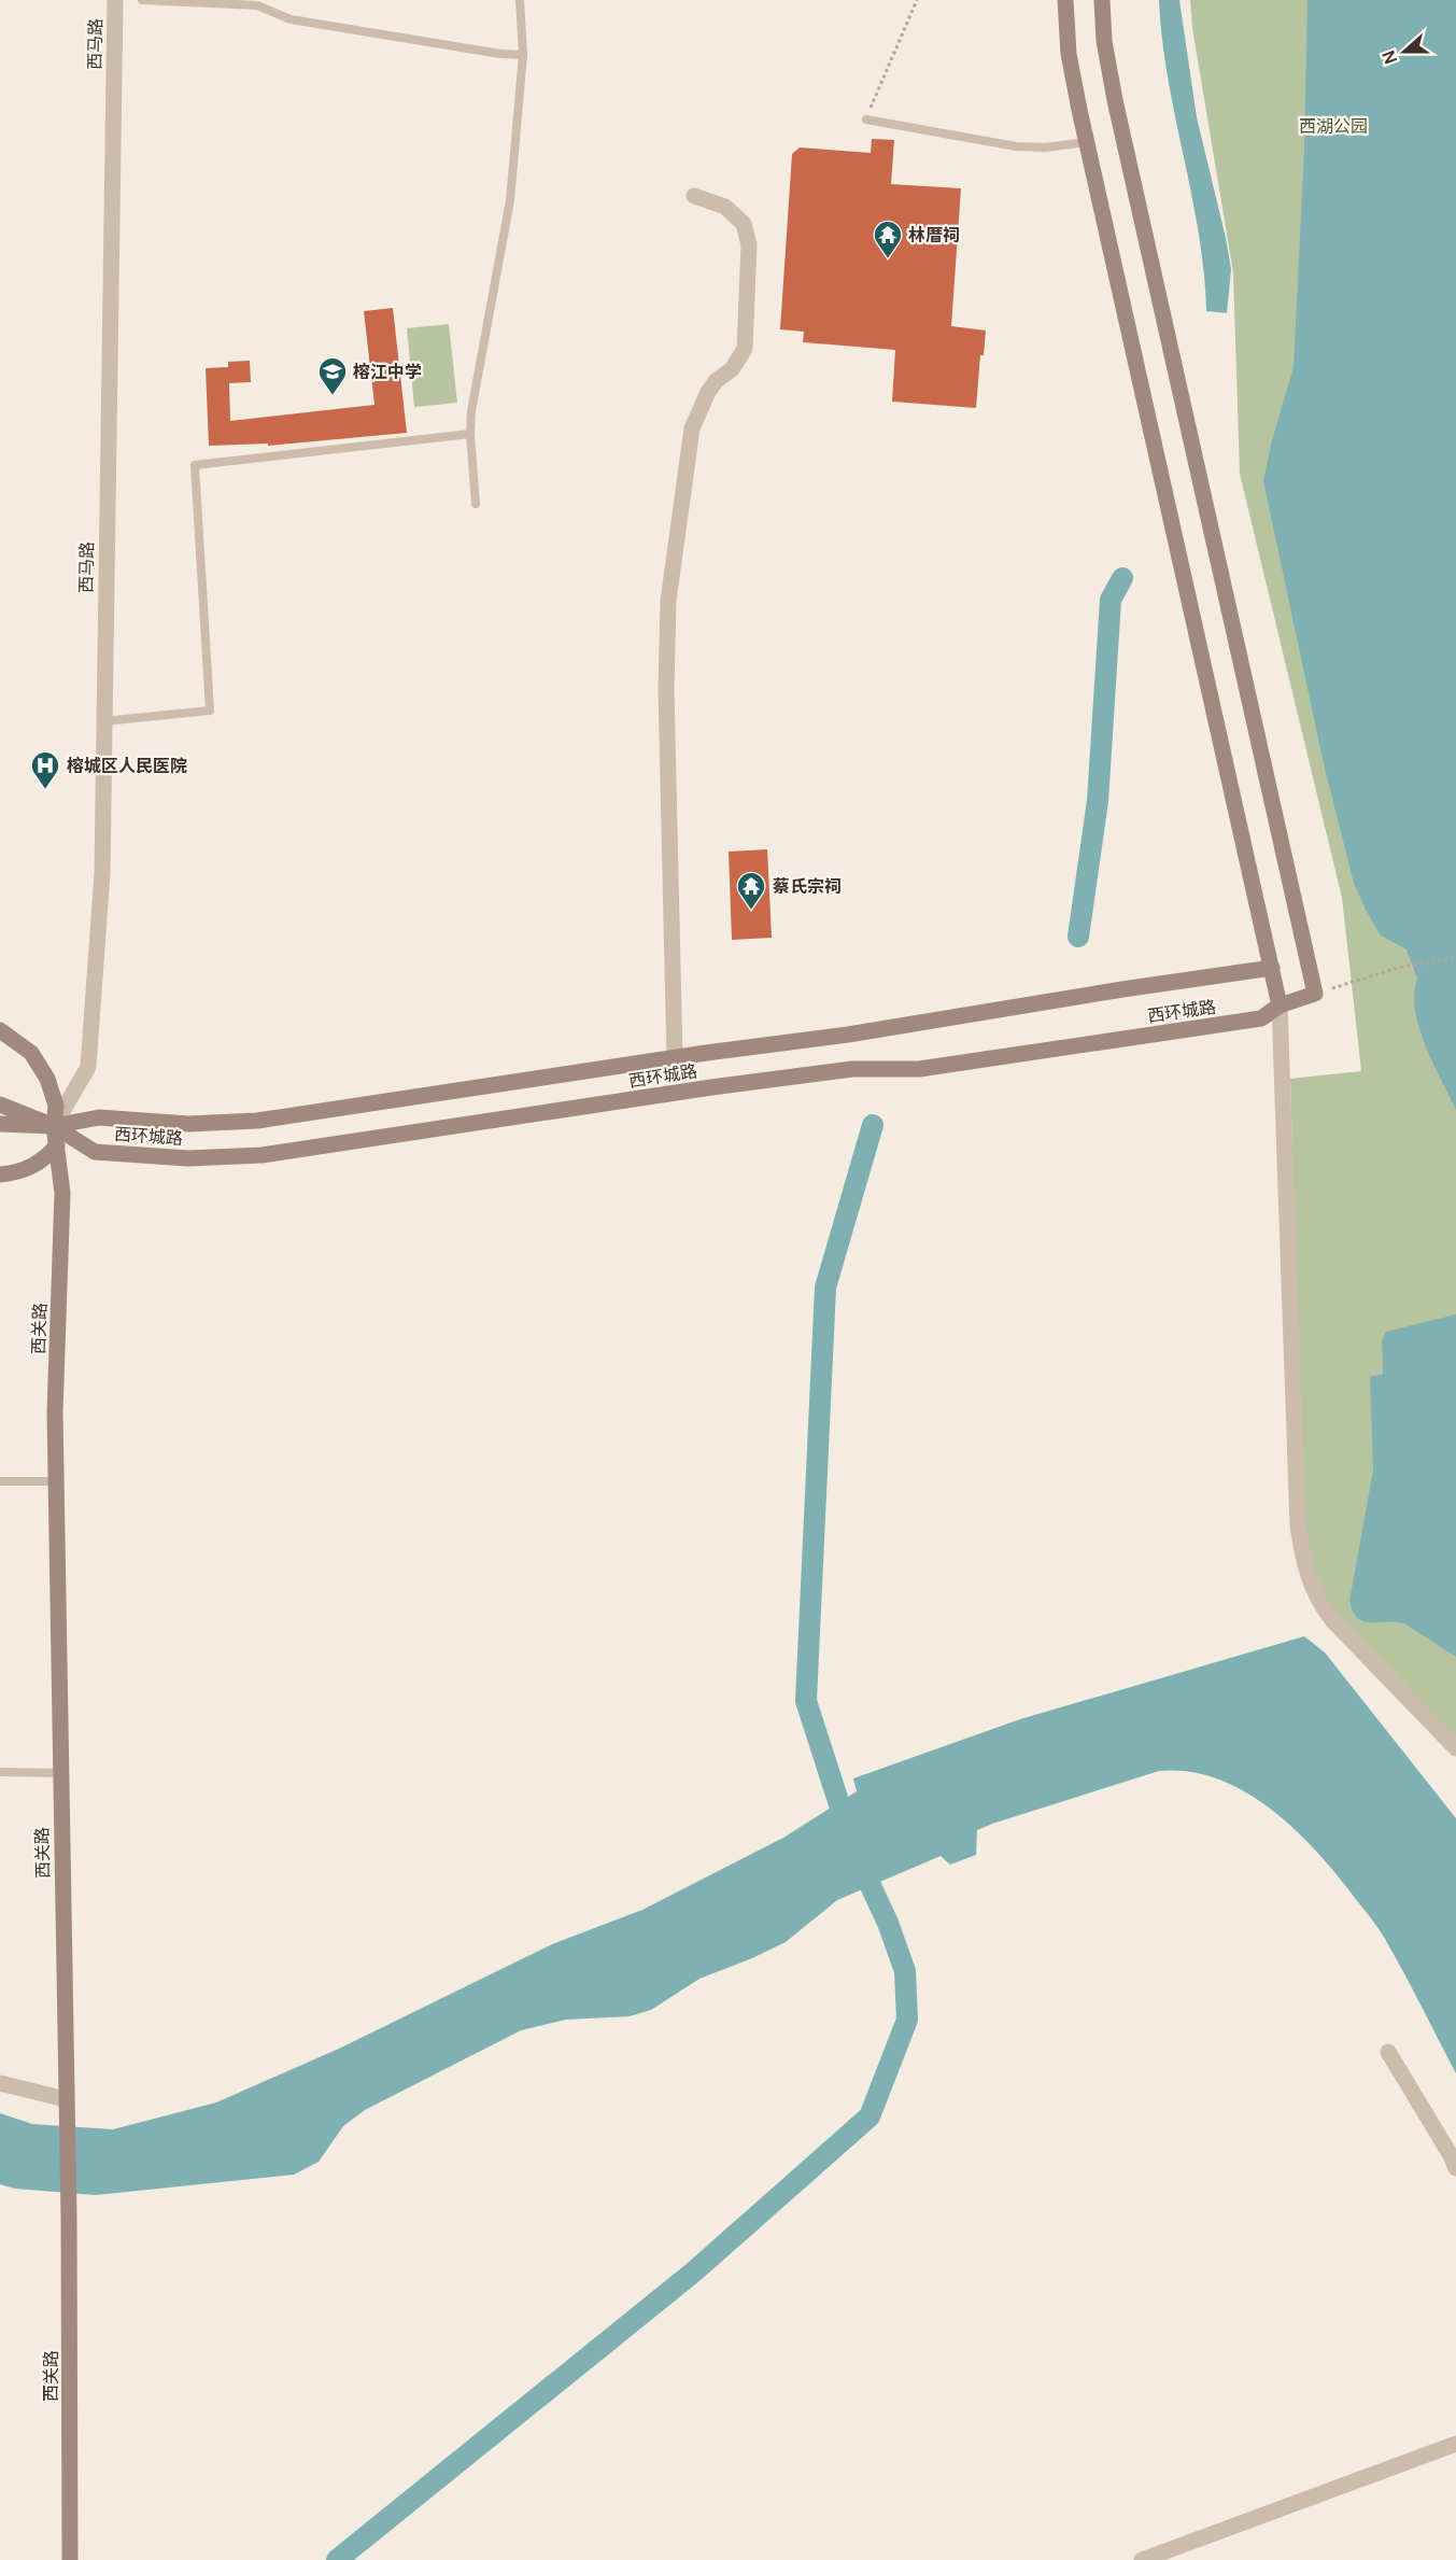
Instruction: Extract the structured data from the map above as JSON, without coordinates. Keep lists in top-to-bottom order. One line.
{"streets":{"main road":["西环城路","西关路"],"street":["西马路"]},"crossings":[["西马路","西环城路"],["西马路","西关路"],["西环城路","西关路"]],"parks":["西湖公园"],"places":{"temple":["林厝祠","蔡氏宗祠"],"school or university":["榕江中学"],"hospital":["榕城区人民医院"]},"north":"left"}
